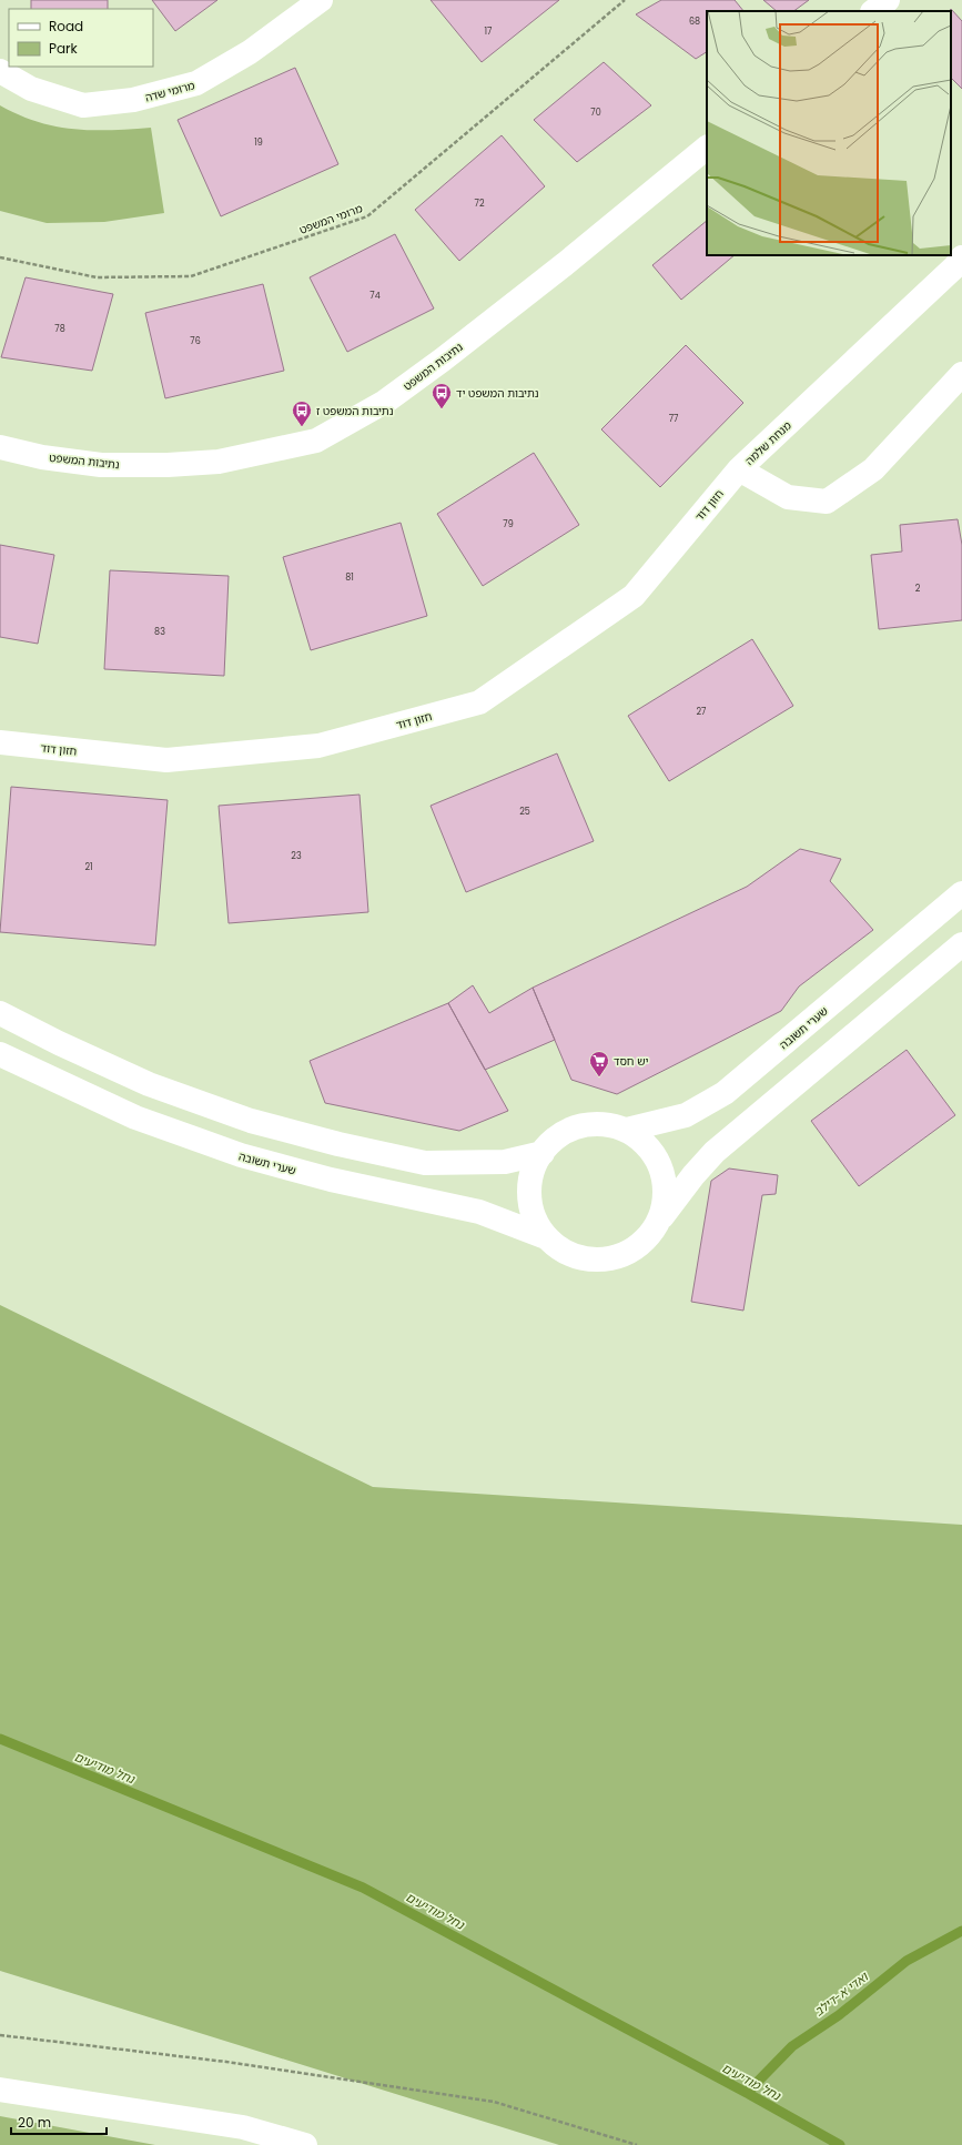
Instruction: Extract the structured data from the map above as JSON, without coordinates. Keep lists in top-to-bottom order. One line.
{"streets":{"street":["מרומי שדה","נתיבות המשפט","מנחת שלמה","חזון דוד","שערי תשובה"],"path":["מרומי המשפט"]},"crossings":[["מנחת שלמה","חזון דוד"]],"water":["נחל מודיעים","ואדי א-דילב"],"places":{"bus stop":["נתיבות המשפט יד","נתיבות המשפט ז"],"supermarket":["יש חסד"]},"house_numbers":["68","17","70","19","72","74","78","76","77","79","81","2","83","27","25","23","21"],"legend":["Road","Park"],"scale_bar":"20 m"}
